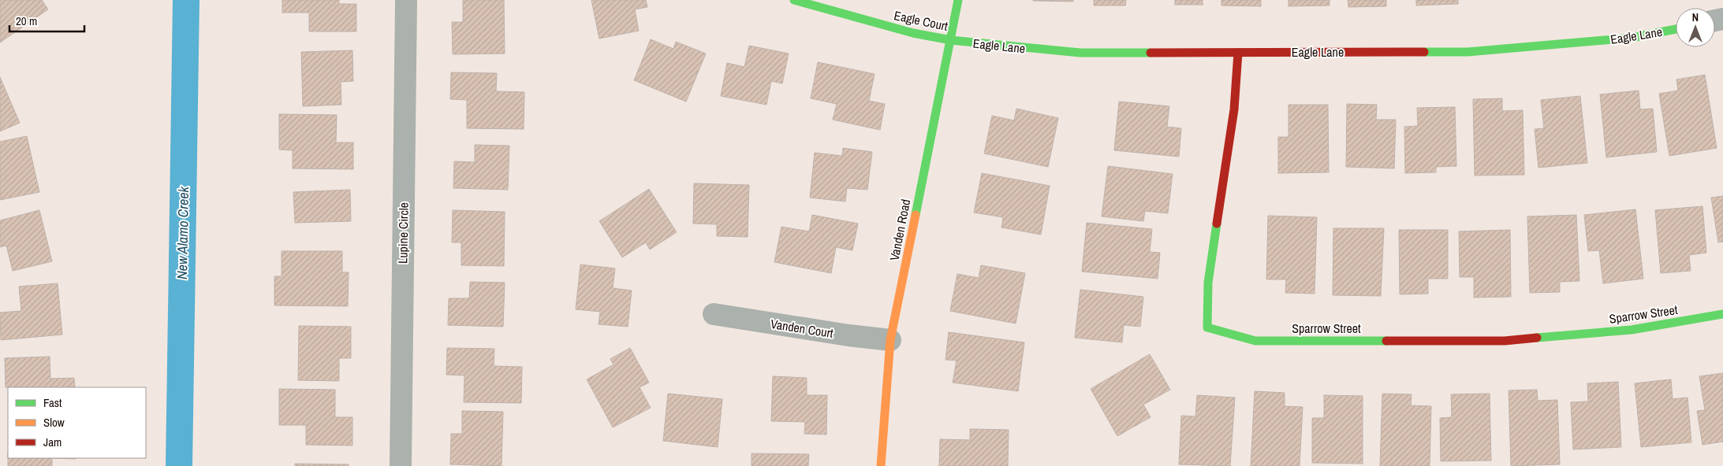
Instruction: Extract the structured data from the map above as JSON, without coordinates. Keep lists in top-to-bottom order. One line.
{"streets":{"street":["Eagle Court","Eagle Lane","Vanden Road","Lupine Circle","Sparrow Street","Vanden Court"]},"crossings":[["Eagle Court","Eagle Lane"],["Eagle Court","Vanden Road"],["Eagle Lane","Vanden Road"],["Eagle Lane","Sparrow Street"],["Vanden Road","Vanden Court"]],"water":["New Alamo Creek"],"legend":["Fast","Slow","Jam"],"scale_bar":"20 m","north":"top"}
